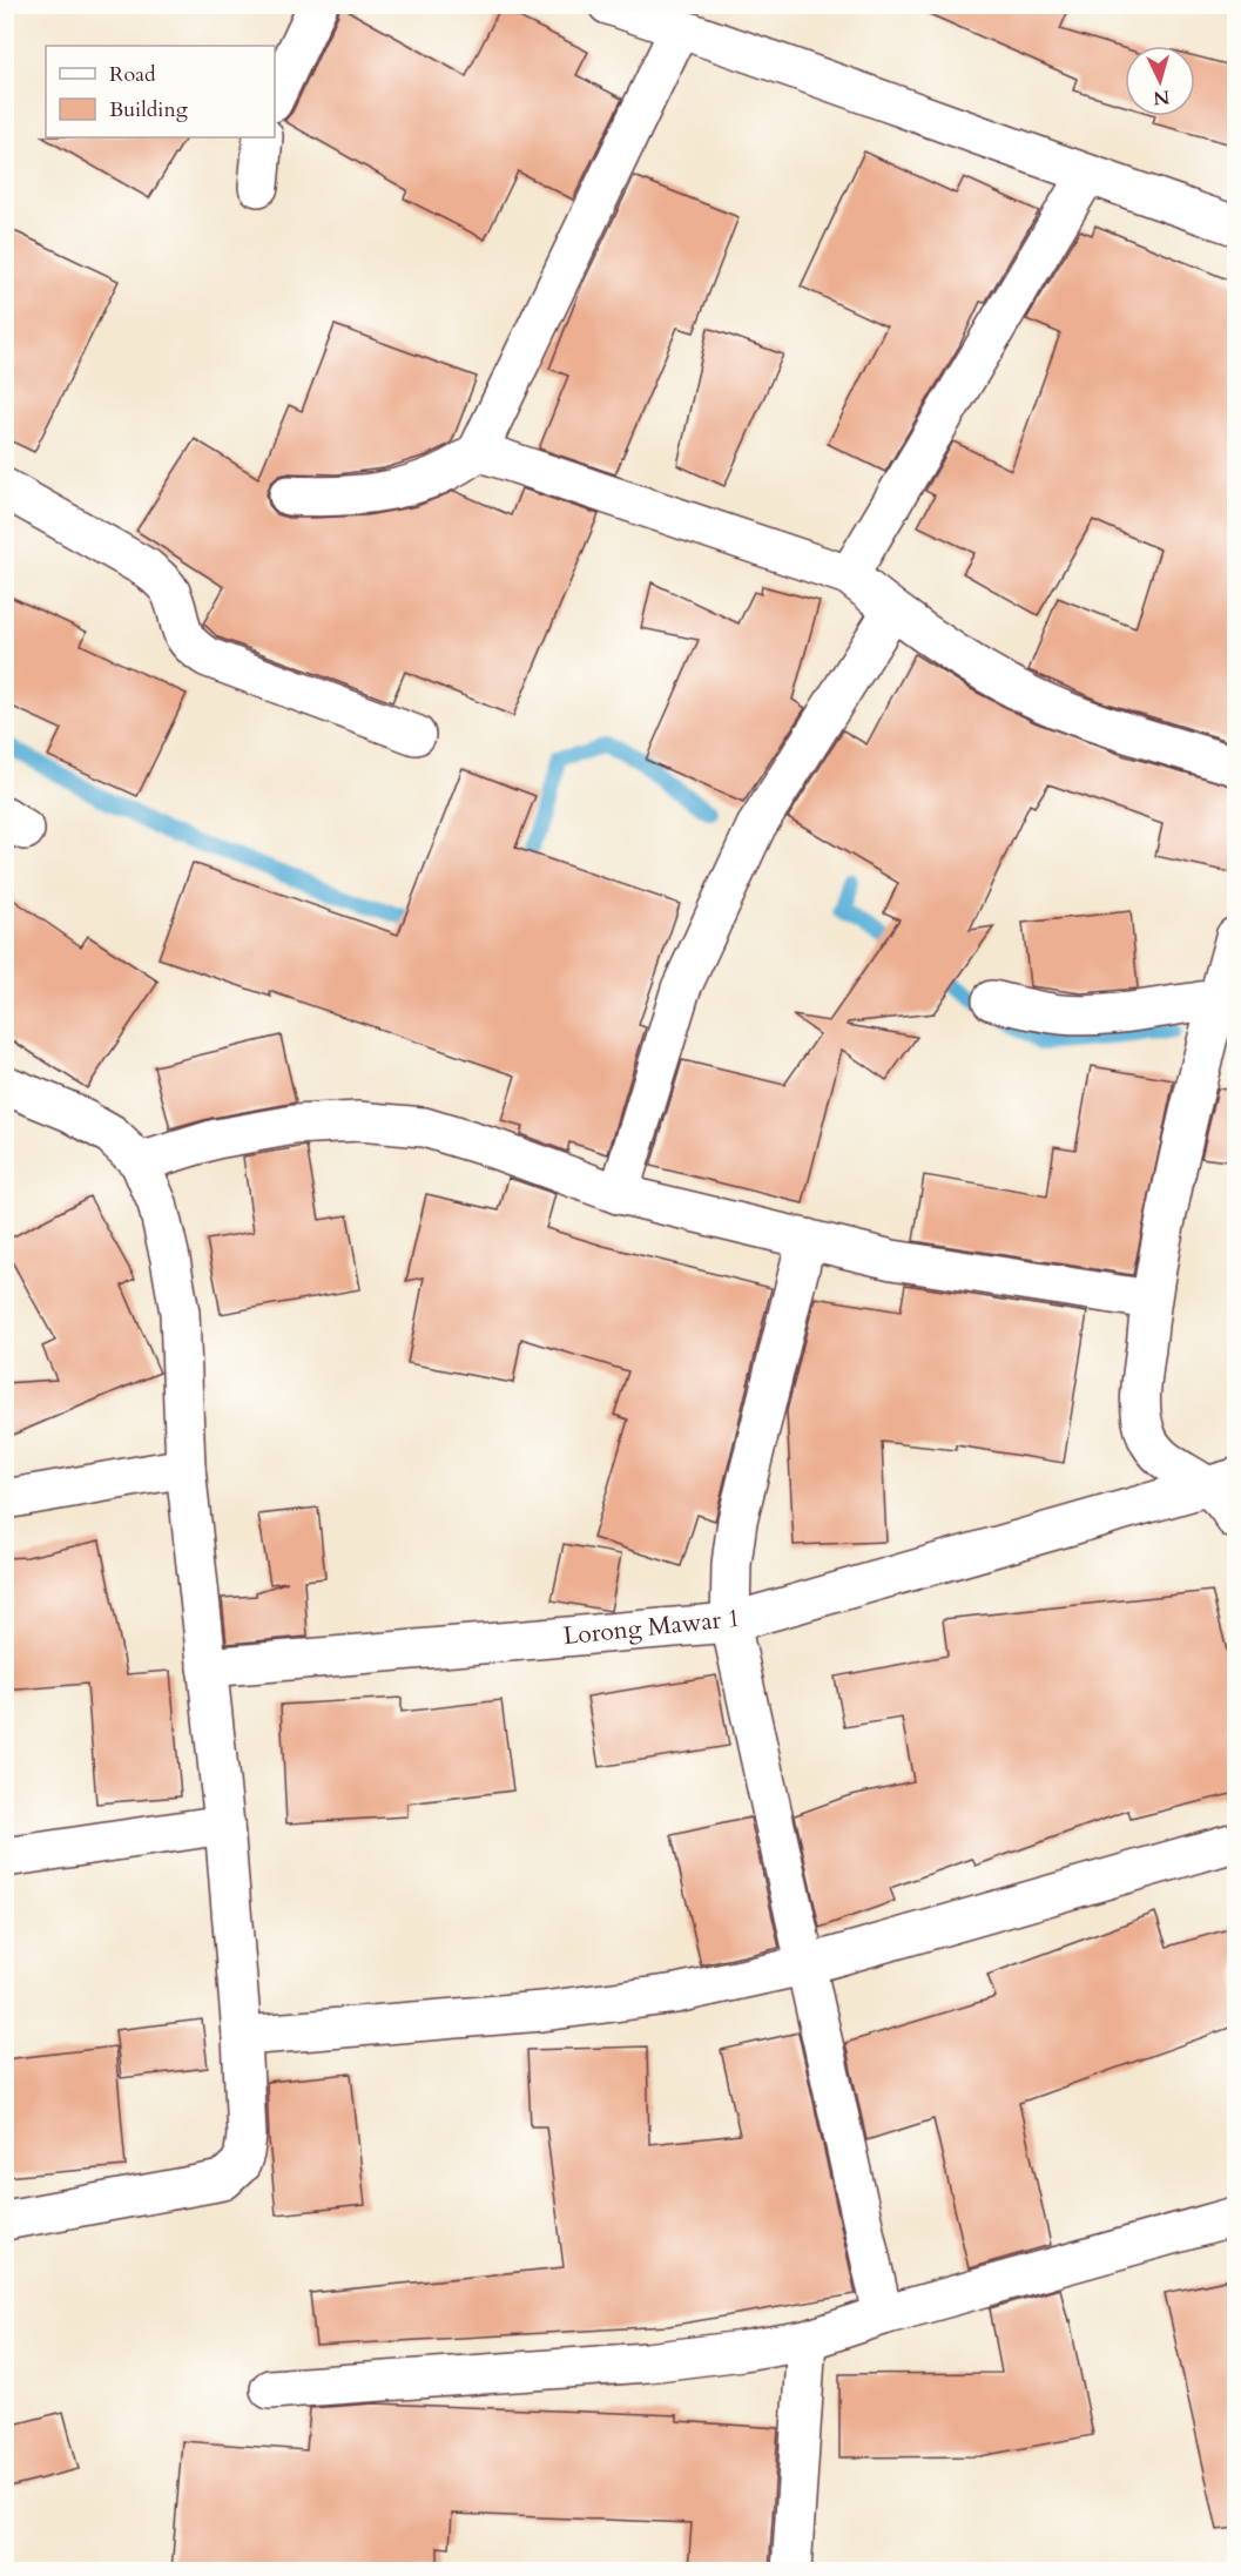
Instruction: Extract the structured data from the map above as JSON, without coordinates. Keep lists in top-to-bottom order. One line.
{"streets":{"street":["Lorong Mawar 1"]},"legend":["Road","Building"],"north":"bottom"}
